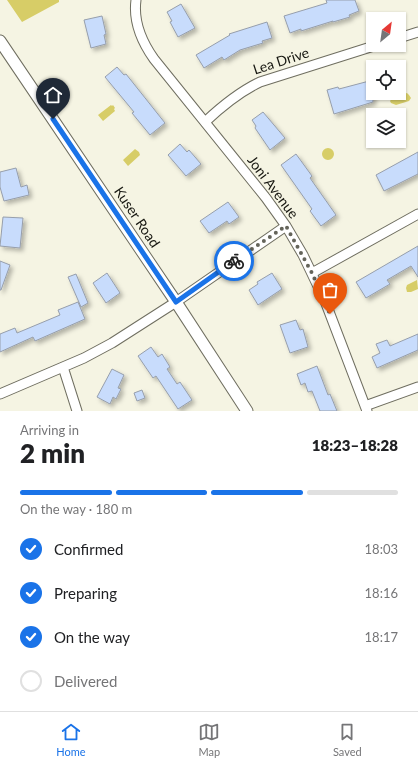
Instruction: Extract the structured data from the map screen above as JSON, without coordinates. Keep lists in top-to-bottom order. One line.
{"streets":{"street":["Lea Drive","Joni Avenue","Kuser Road"]},"crossings":[["Lea Drive","Joni Avenue"]],"north":"top right","page":{"heading":["2 min","Arriving in","18:23–18:28"],"bar":"On the way · 180 m","list":[["Confirmed","18:03"],["Preparing","18:16"],["On the way","18:17"],"Delivered"],"tabs":["Home","Map","Saved"]}}
